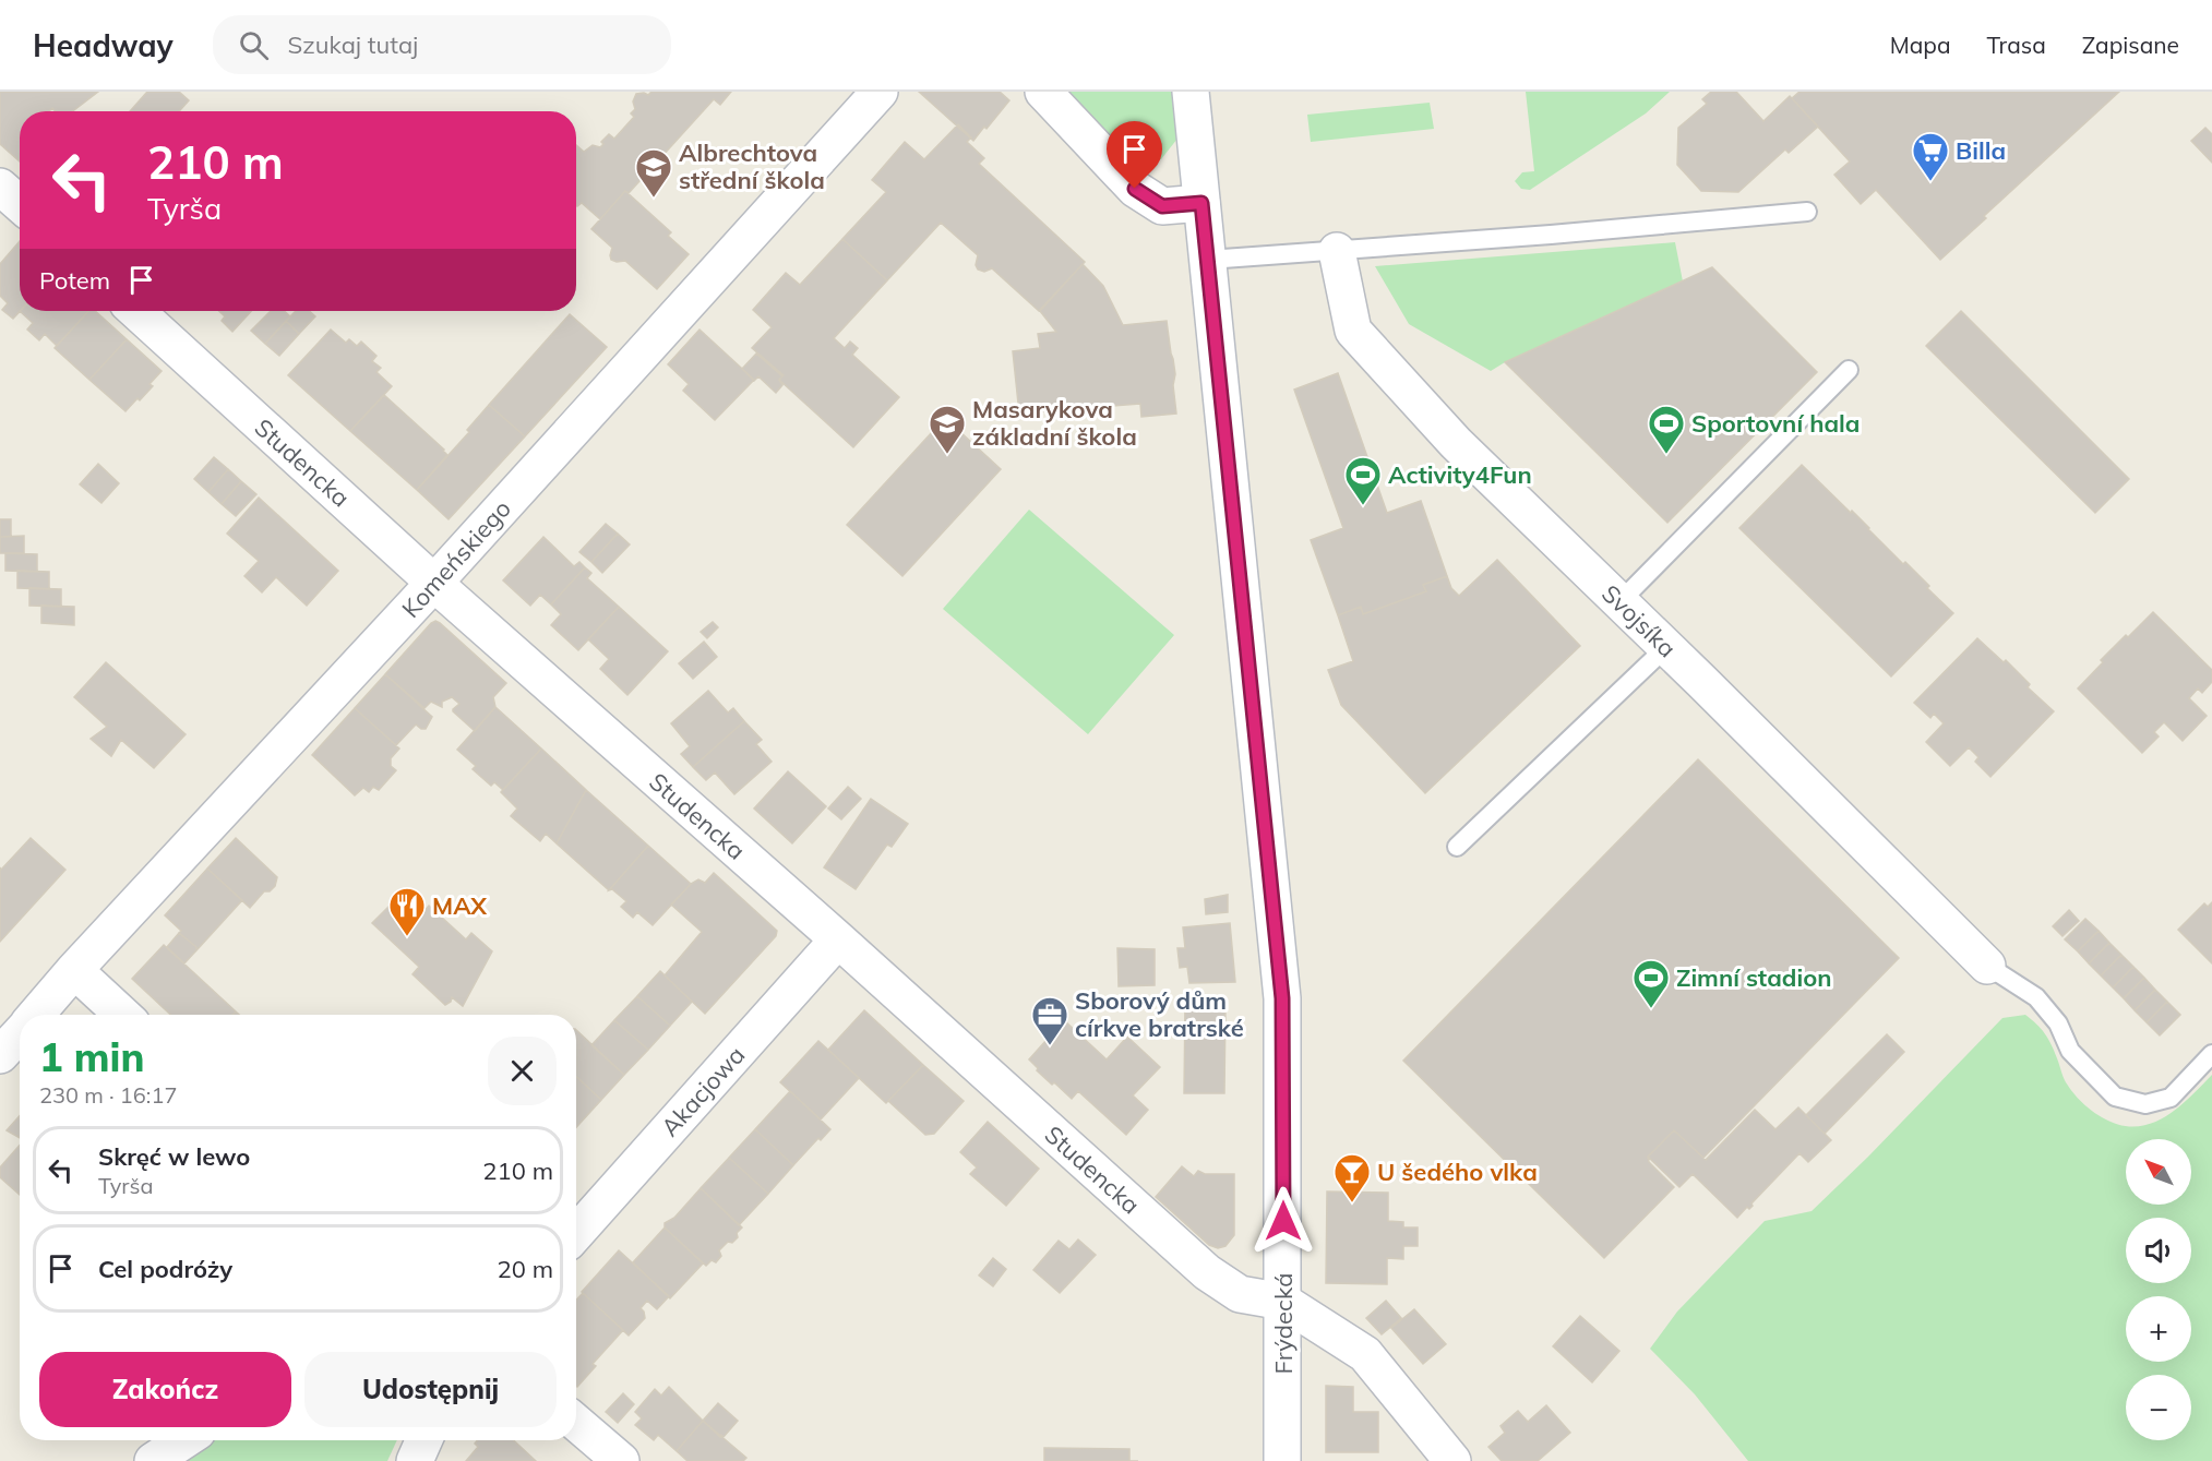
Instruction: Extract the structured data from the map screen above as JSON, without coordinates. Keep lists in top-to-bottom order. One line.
{"streets":{"street":["Studencka","Komeńskiego","Svojsíka","Akacjowa","Frýdecká"]},"crossings":[["Studencka","Komeńskiego"],["Studencka","Akacjowa"],["Studencka","Frýdecká"]],"places":{"supermarket":["Billa"],"school or university":["Albrechtova střední škola","Masarykova základní škola"],"sports":["Sportovní hala","Activity4Fun","Zimní stadion"],"restaurant":["MAX"],"office":["Sborový dům církve bratrské"],"bar":["U šedého vlka"]},"north":"top left","page":{"header":"Headway","search":"Szukaj tutaj","nav":["Mapa","Trasa","Zapisane"],"turn":["210 m","Tyrša"],"then":"Potem","heading":["1 min","230 m · 16:17"],"list":[{"name":"Skręć w lewo","note":"Tyrša","value":"210 m"},{"name":"Cel podróży","value":"20 m"}],"map_buttons":["+","−"],"buttons":["Zakończ","Udostępnij"]}}
